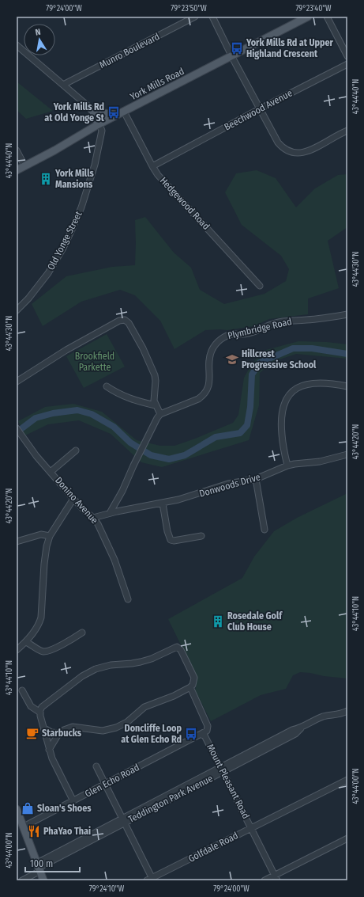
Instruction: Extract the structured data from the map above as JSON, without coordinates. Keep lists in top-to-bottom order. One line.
{"streets":{"main road":["York Mills Road"],"street":["Munro Boulevard","Beechwood Avenue","Hedgewood Road","Old Yonge Street","Plymbridge Road","Donwoods Drive","Donino Avenue","Glen Echo Road","Mount Pleasant Road","Teddington Park Avenue","Golfdale Road"]},"crossings":[["York Mills Road","Hedgewood Road"],["York Mills Road","Old Yonge Street"],["Beechwood Avenue","Hedgewood Road"],["Donwoods Drive","Donino Avenue"],["Glen Echo Road","Mount Pleasant Road"],["Mount Pleasant Road","Teddington Park Avenue"],["Mount Pleasant Road","Golfdale Road"]],"parks":["Brookfield Parkette"],"places":{"bus stop":["York Mills Rd at Upper Highland Crescent","York Mills Rd at Old Yonge St","Doncliffe Loop at Glen Echo Rd"],"building":["York Mills Mansions","Rosedale Golf Club House"],"school or university":["Hillcrest Progressive School"],"cafe":["Starbucks"],"shop":["Sloan's Shoes"],"restaurant":["PhaYao Thai"]},"scale_bar":"100 m","north":"top","coordinates":["79°24'00\"W","79°23'50\"W","79°23'40\"W","43°44'40\"N","43°44'30\"N","43°44'20\"N","43°44'10\"N","43°44'00\"N","79°24'10\"W"]}
